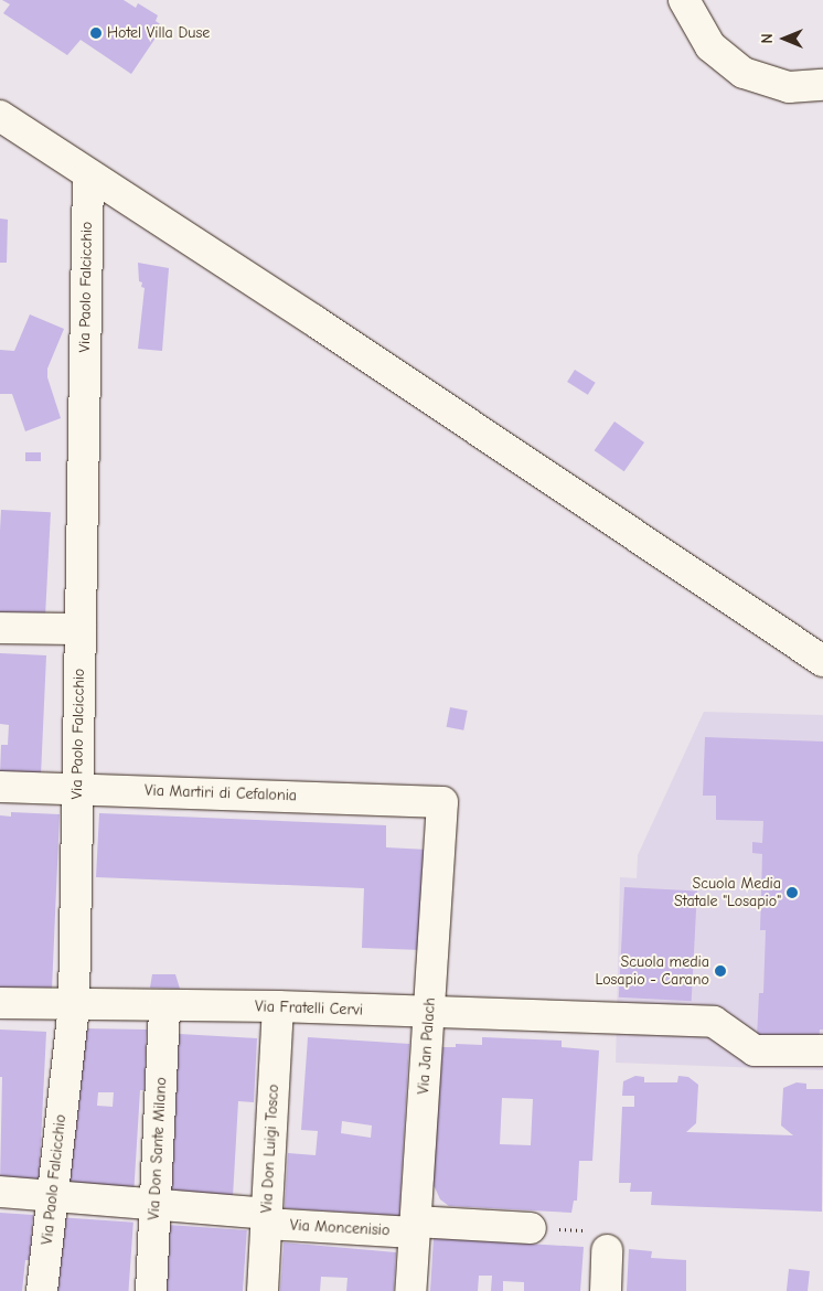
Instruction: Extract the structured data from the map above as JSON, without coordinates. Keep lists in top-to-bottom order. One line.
{"streets":{"street":["Via Paolo Falcicchio","Via Martiri di Cefalonia","Via Fratelli Cervi","Via Jan Palach","Via Don Sante Milano","Via Don Luigi Tosco","Via Moncenisio"]},"crossings":[["Via Paolo Falcicchio","Via Martiri di Cefalonia"],["Via Paolo Falcicchio","Via Fratelli Cervi"],["Via Paolo Falcicchio","Via Moncenisio"],["Via Martiri di Cefalonia","Via Jan Palach"],["Via Fratelli Cervi","Via Jan Palach"],["Via Fratelli Cervi","Via Don Sante Milano"],["Via Fratelli Cervi","Via Don Luigi Tosco"],["Via Jan Palach","Via Moncenisio"],["Via Don Sante Milano","Via Moncenisio"],["Via Don Luigi Tosco","Via Moncenisio"]],"places":["Hotel Villa Duse","Scuola Media Statale \"Losapio\"","Scuola media Losapio - Carano"],"north":"left"}
